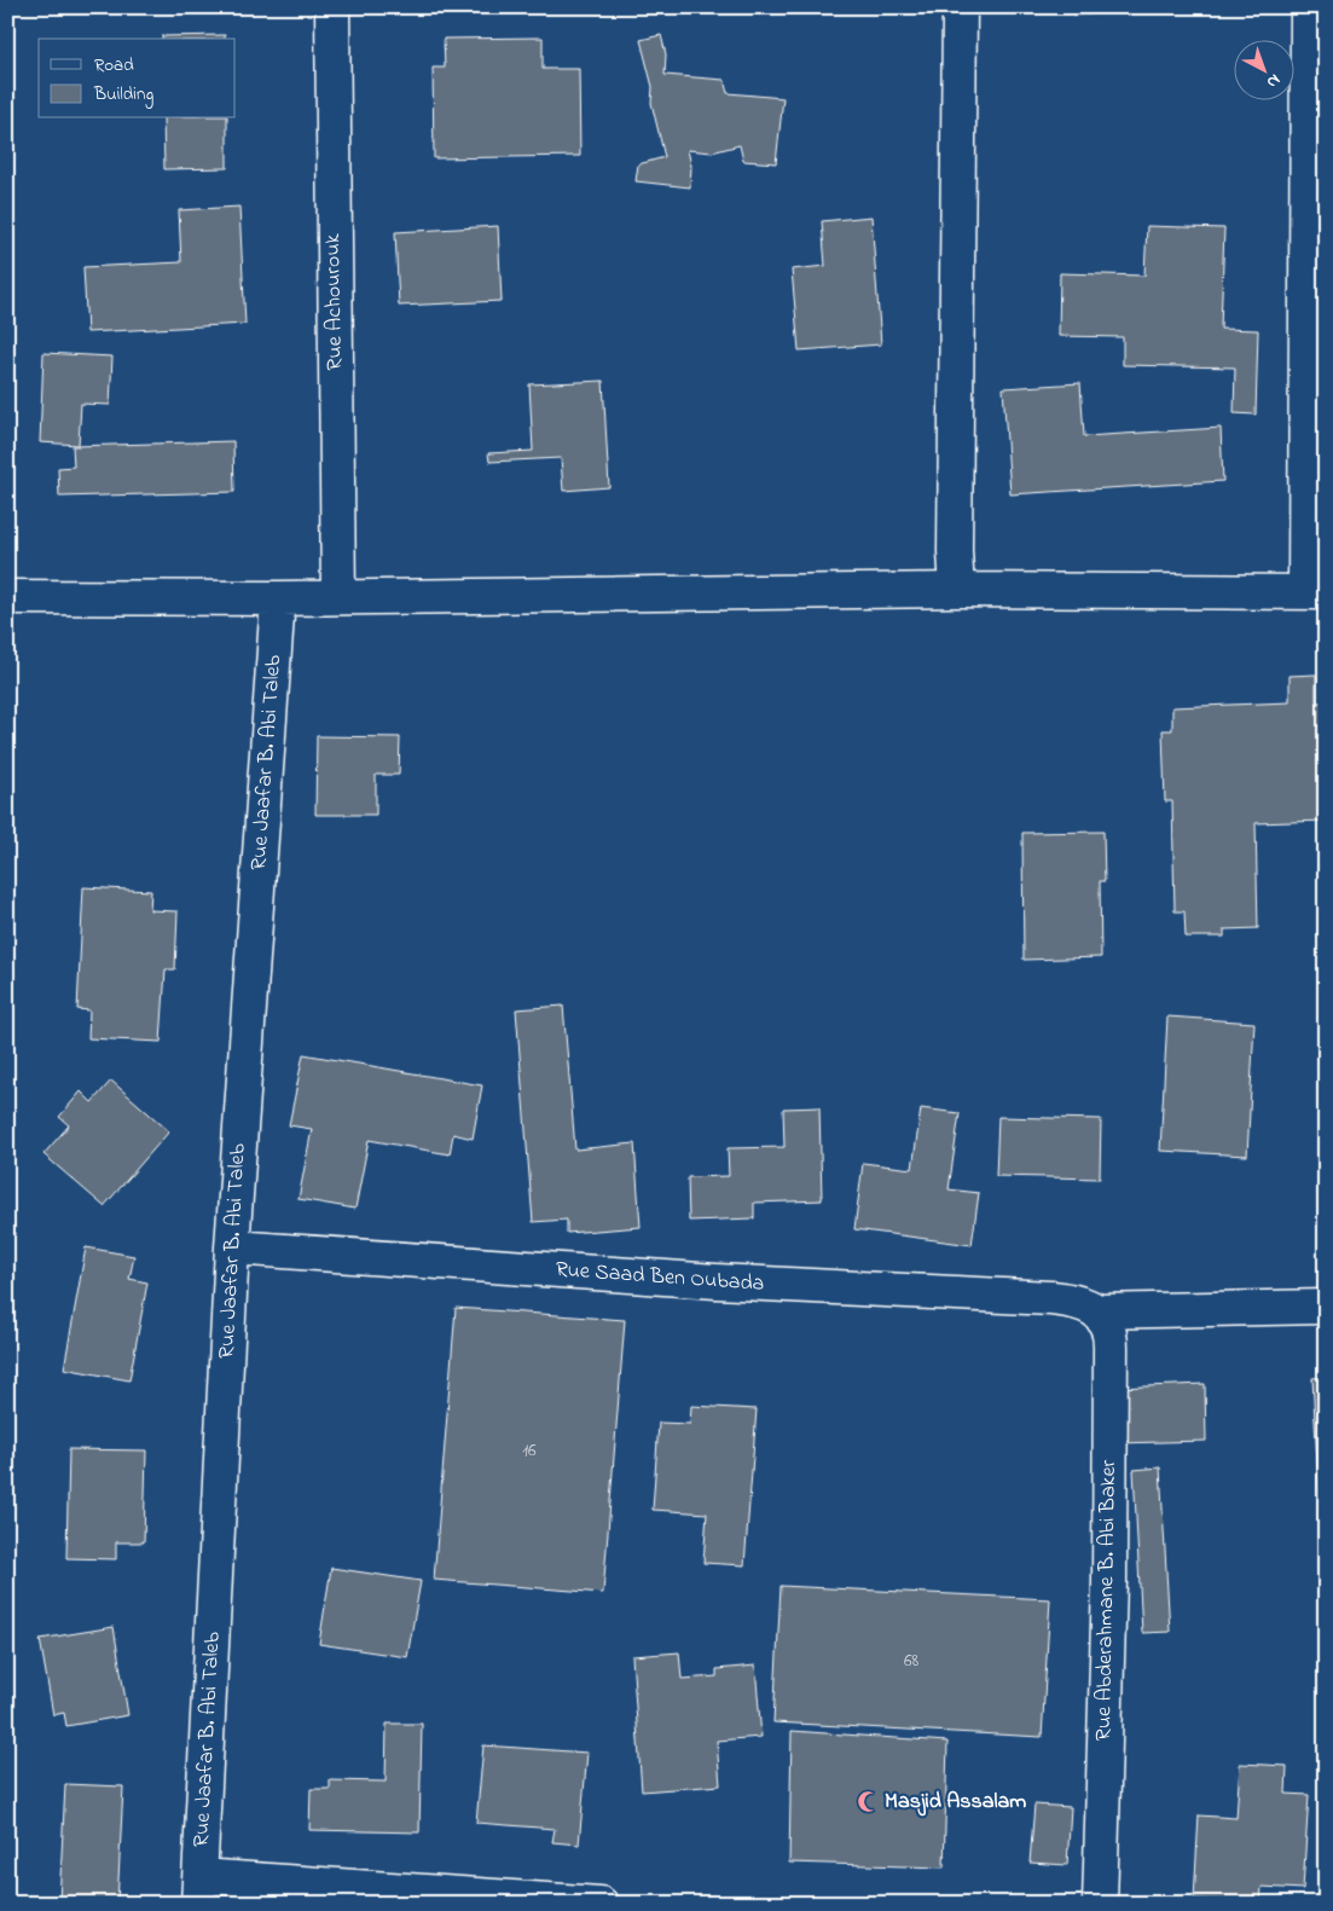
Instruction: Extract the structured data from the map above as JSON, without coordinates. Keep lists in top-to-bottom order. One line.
{"streets":{"street":["Rue Achourouk","Rue Jaafar B. Abi Taleb","Rue Saad Ben Oubada","Rue Abderahmane B. Abi Baker"]},"crossings":[["Rue Jaafar B. Abi Taleb","Rue Saad Ben Oubada"],["Rue Saad Ben Oubada","Rue Abderahmane B. Abi Baker"]],"places":{"mosque":["Masjid Assalam"]},"house_numbers":["16","68"],"legend":["Road","Building"],"north":"bottom right"}
